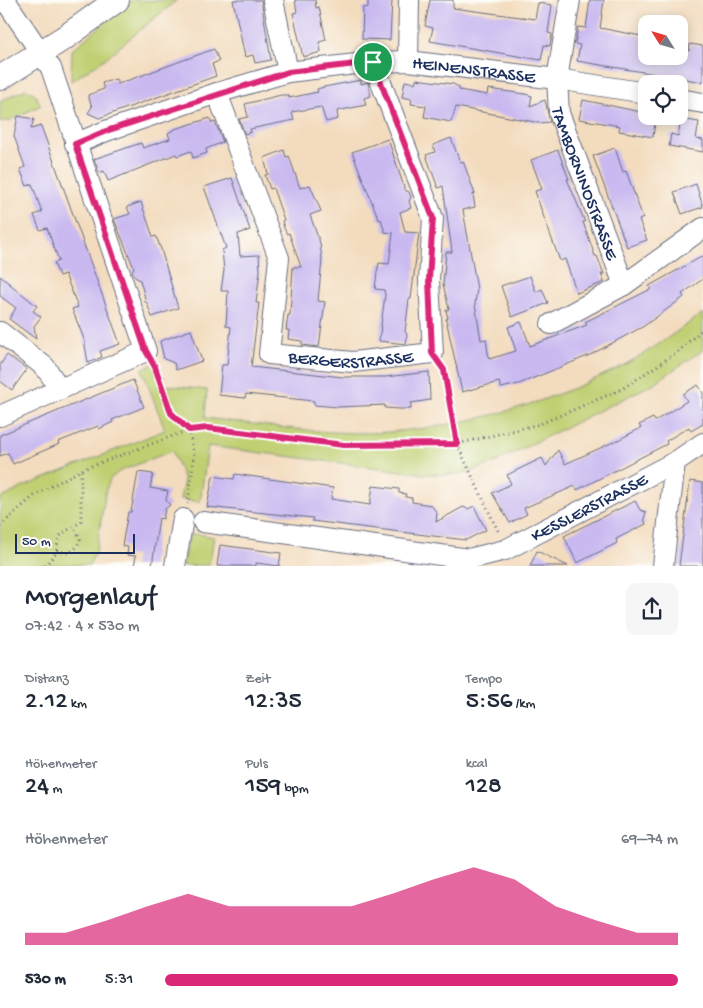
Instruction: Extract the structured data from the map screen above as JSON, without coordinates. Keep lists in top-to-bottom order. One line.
{"streets":{"street":["HEINENSTRASSE","TAMBORNINOSTRASSE","BERGERSTRASSE","KESSLERSTRASSE"]},"crossings":[["HEINENSTRASSE","TAMBORNINOSTRASSE"],["HEINENSTRASSE","BERGERSTRASSE"]],"scale_bar":"50 m","north":"top left","page":{"scale":"50 m","heading":["Morgenlauf","07:42 · 4 × 530 m"],"stats":[["Distanz","2.12 km"],["Zeit","12:35"],["Tempo","5:56 /km"],["Höhenmeter","24 m"],["Puls","159 bpm"],["kcal","128"]],"chart":["Höhenmeter","69–74 m"],"list":[{"name":"530 m","note":"5:31"}]}}
